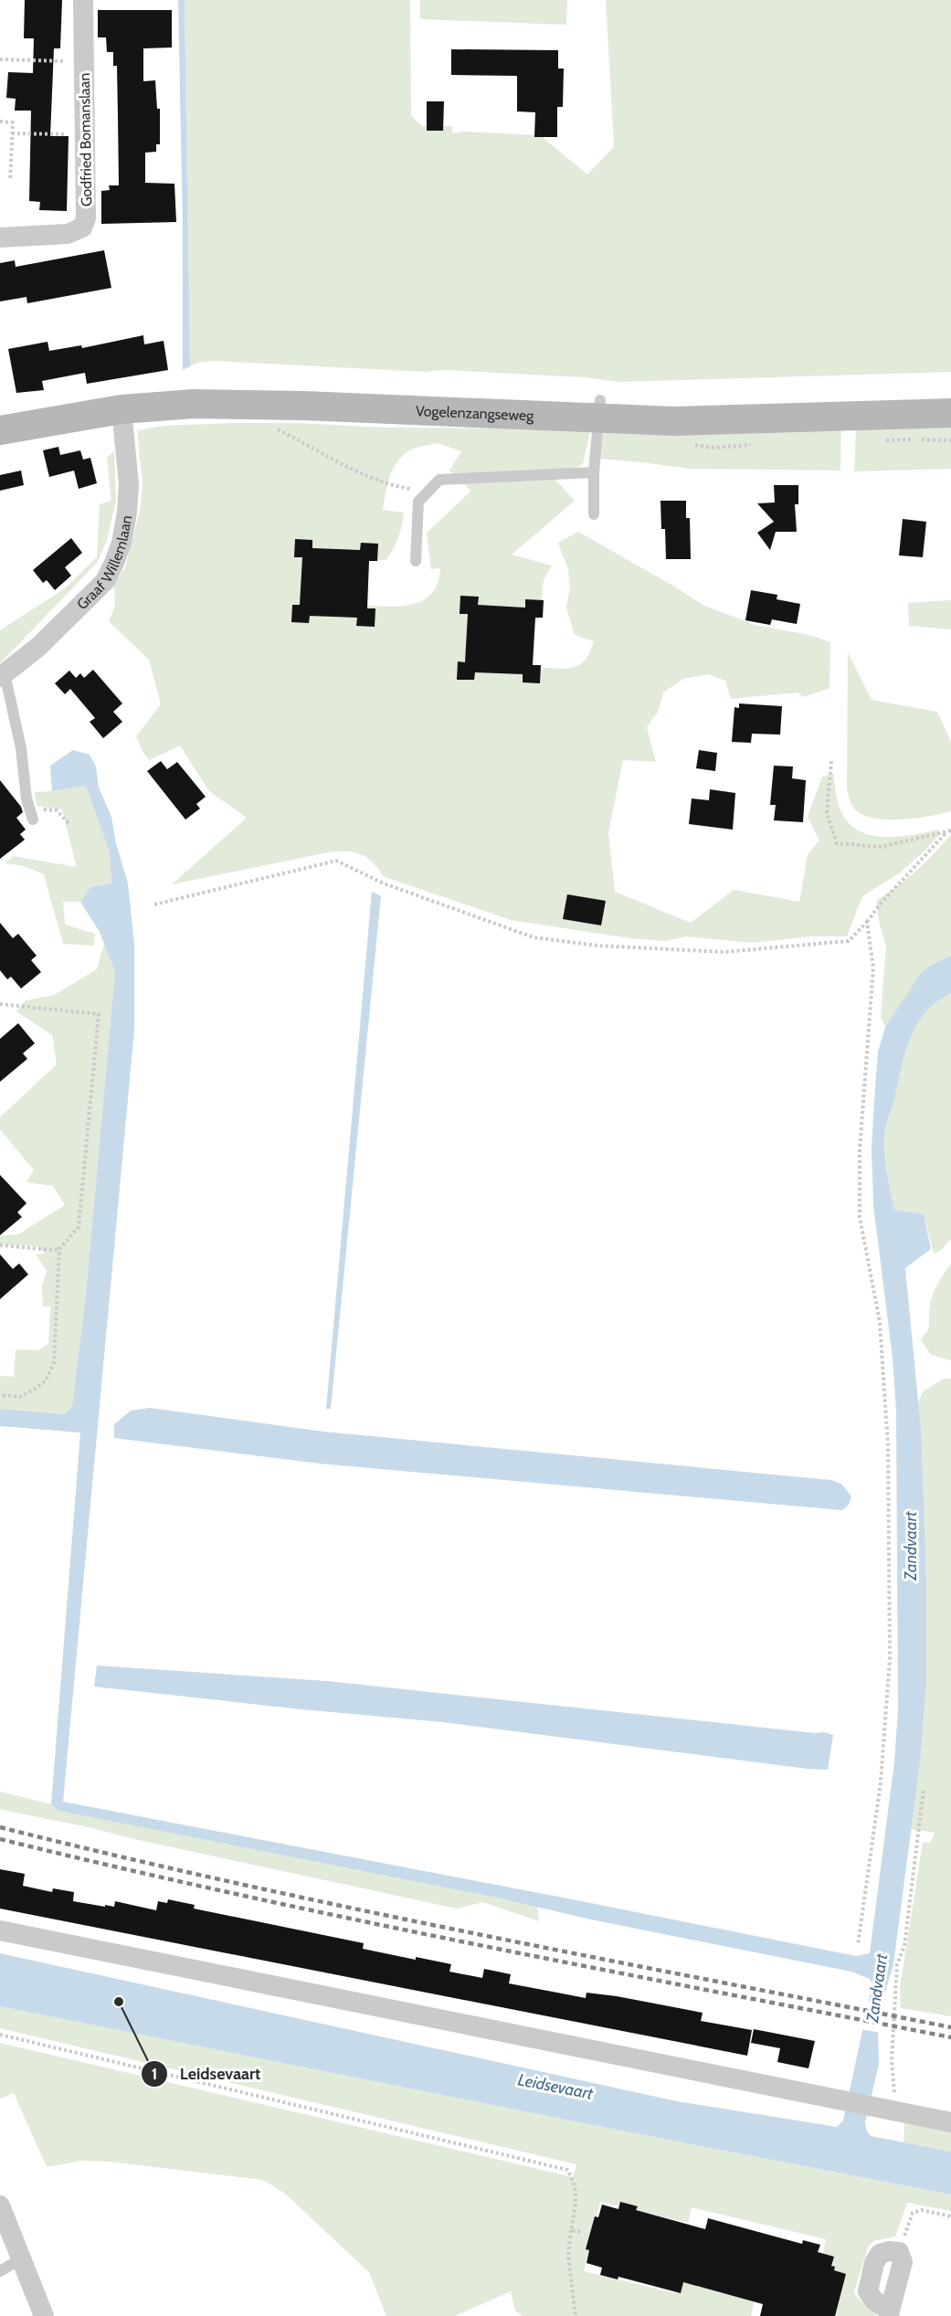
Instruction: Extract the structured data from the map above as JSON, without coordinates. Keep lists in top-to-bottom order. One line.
{"streets":{"main road":["Vogelenzangseweg"],"street":["Godfried Bomanslaan","Graaf Willemlaan"]},"crossings":[["Vogelenzangseweg","Graaf Willemlaan"]],"water":["Zandvaart","Leidsevaart"],"places":["Leidsevaart"]}
